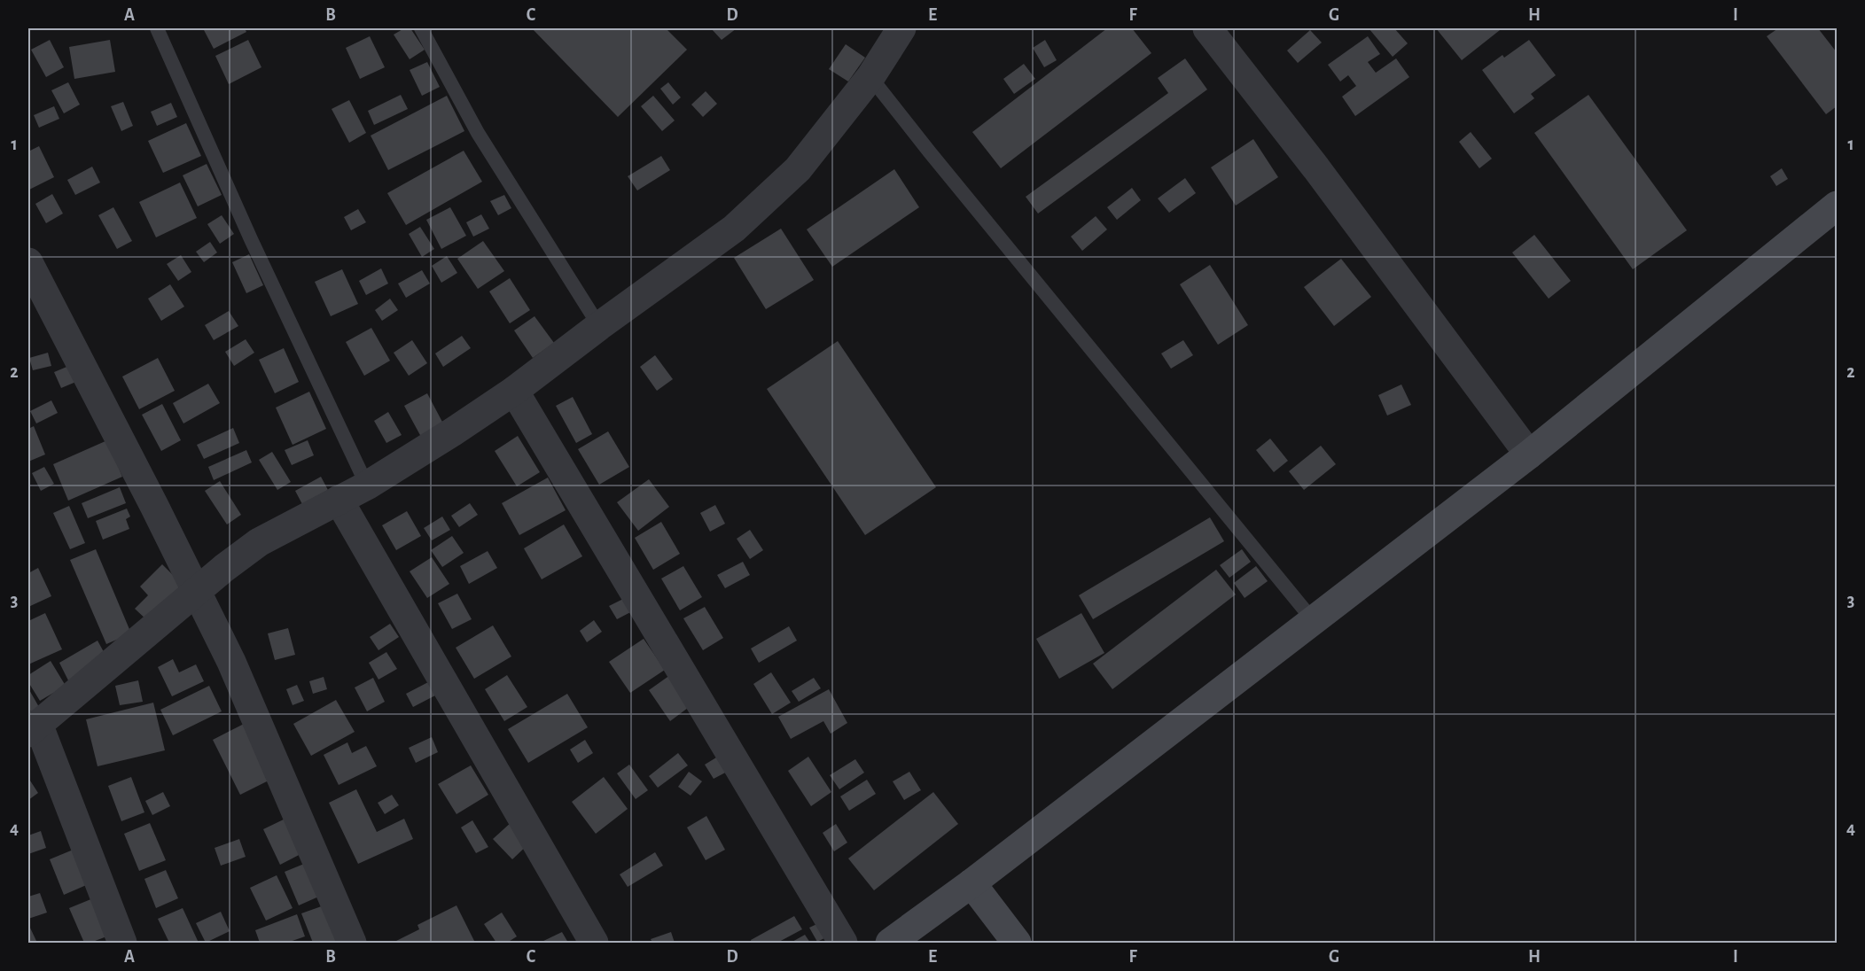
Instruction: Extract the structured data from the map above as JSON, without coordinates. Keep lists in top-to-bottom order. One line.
{"grid":{"columns":["A","B","C","D","E","F","G","H","I"],"rows":["1","2","3","4"]}}
